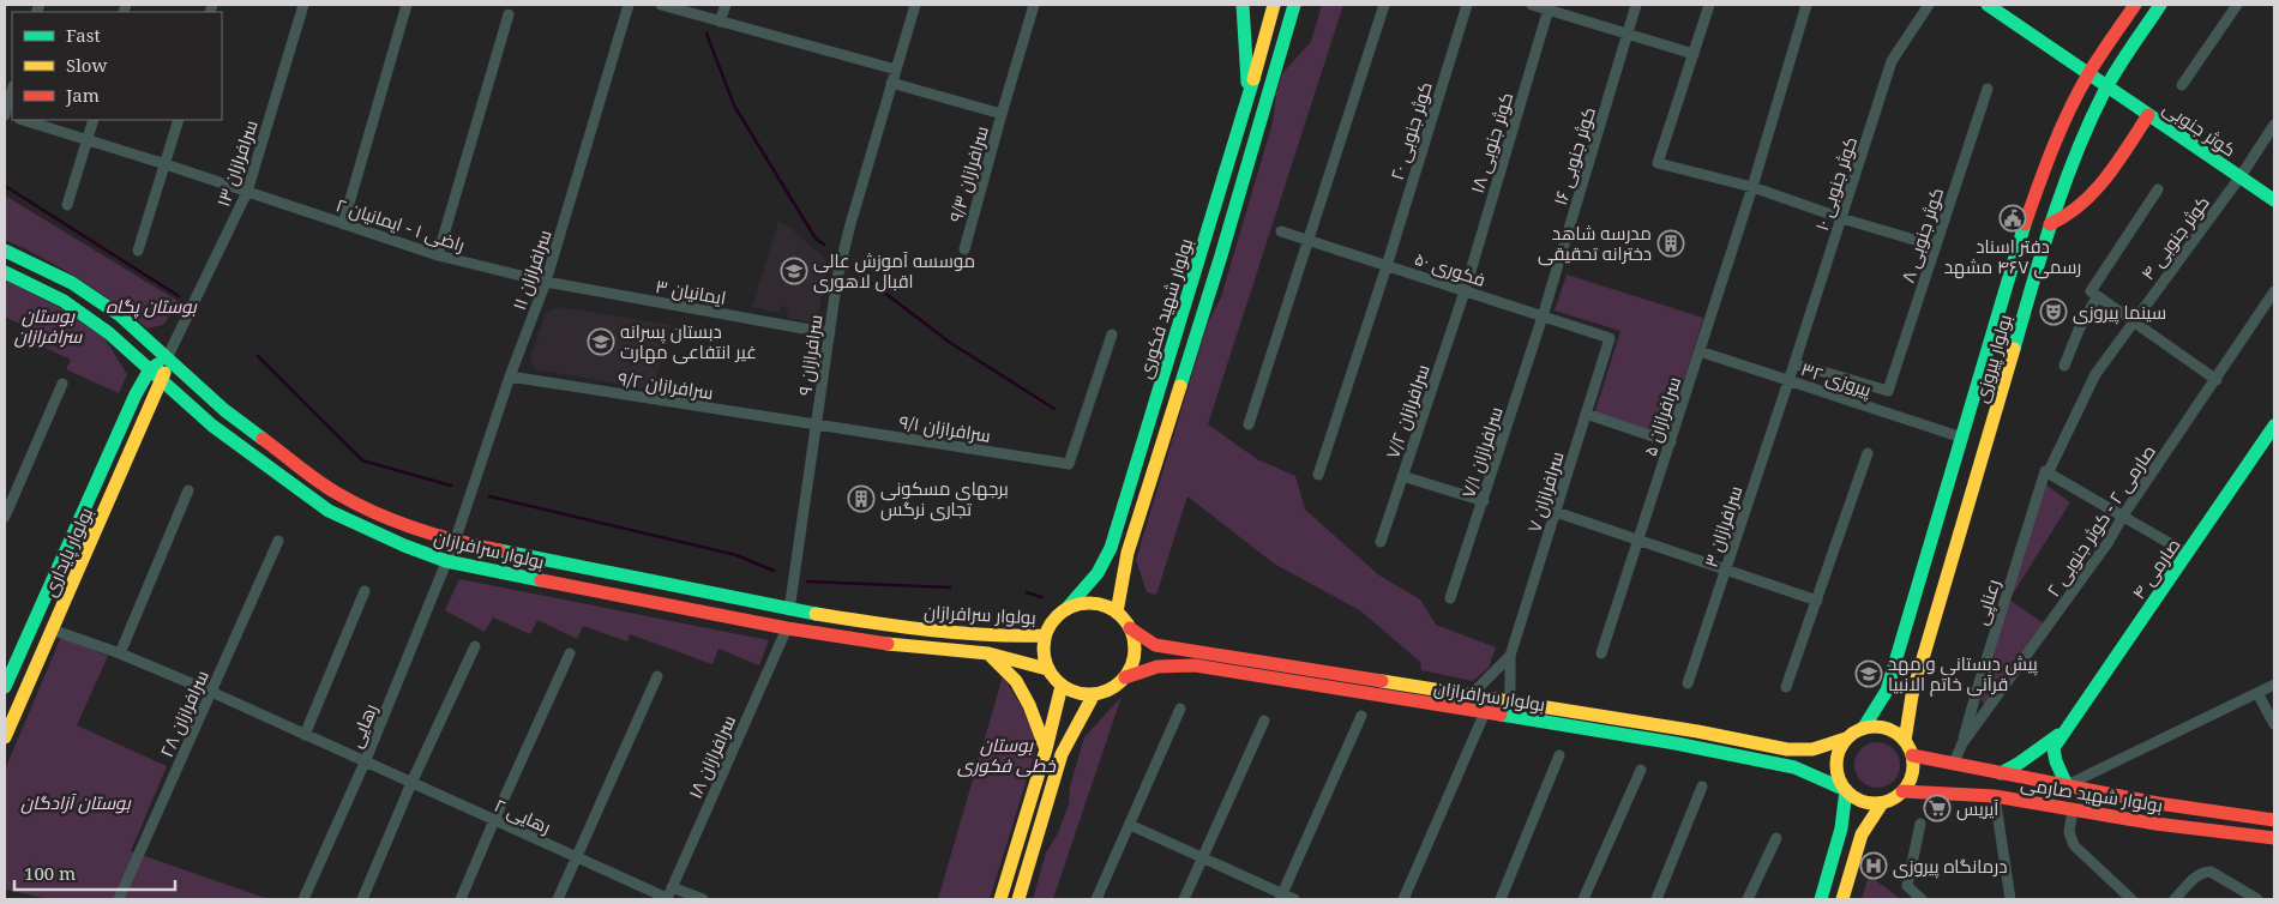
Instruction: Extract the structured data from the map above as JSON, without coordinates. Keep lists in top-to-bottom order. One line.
{"streets":{"main road":["کوثر جنوبی","بولوار شهید فکوری","بولوار پیروزی","بولوار سرافرازان","بولوار پایداری","صارمی ۴","بولوار شهید صارمی"],"street":["کوثر جنوبی ۲۰","کوثر جنوبی ۱۸","کوثر جنوبی ۱۶","سرافرازان ۱۳","سرافرازان ۹/۳","کوثر جنوبی ۱۰","راضی ۱ - ایمانیان ۲","کوثر جنوبی ۸","کوثر جنوبی ۴","فکوری ۵۰","سرافرازان ۱۱","ایمانیان ۳","سرافرازان ۹","پیروزی ۳۲","سرافرازان ۹/۲","سرافرازان ۷/۲","سرافرازان ۵","سرافرازان ۹/۱","سرافرازان ۷/۱","سرافرازان ۷","صارمی ۲ - کوثر جنوبی ۲","سرافرازان ۳","رعناپی","سرافرازان ۲۸","رهایی","سرافرازان ۱۸","رهایی ۲"]},"crossings":[["کوثر جنوبی","کوثر جنوبی ۴"],["کوثر جنوبی","بولوار پیروزی"],["کوثر جنوبی ۲۰","فکوری ۵۰"],["کوثر جنوبی ۱۸","فکوری ۵۰"],["کوثر جنوبی ۱۸","سرافرازان ۷/۲"],["کوثر جنوبی ۱۶","فکوری ۵۰"],["کوثر جنوبی ۱۶","سرافرازان ۷/۱"],["سرافرازان ۱۳","راضی ۱ - ایمانیان ۲"],["سرافرازان ۱۳","بولوار سرافرازان"],["سرافرازان ۱۳","بولوار پایداری"],["سرافرازان ۹/۳","سرافرازان ۹"],["کوثر جنوبی ۱۰","کوثر جنوبی ۸"],["کوثر جنوبی ۱۰","پیروزی ۳۲"],["کوثر جنوبی ۱۰","سرافرازان ۳"],["راضی ۱ - ایمانیان ۲","سرافرازان ۱۱"],["راضی ۱ - ایمانیان ۲","ایمانیان ۳"],["کوثر جنوبی ۴","رعناپی"],["فکوری ۵۰","سرافرازان ۷/۲"],["فکوری ۵۰","سرافرازان ۷/۱"],["فکوری ۵۰","سرافرازان ۷"],["سرافرازان ۱۱","ایمانیان ۳"],["سرافرازان ۱۱","سرافرازان ۹/۲"],["سرافرازان ۱۱","بولوار سرافرازان"],["سرافرازان ۱۱","رهایی"],["ایمانیان ۳","سرافرازان ۹"],["بولوار شهید فکوری","بولوار سرافرازان"],["سرافرازان ۹","سرافرازان ۹/۲"],["سرافرازان ۹","سرافرازان ۹/۱"],["سرافرازان ۹","بولوار سرافرازان"],["بولوار پیروزی","پیروزی ۳۲"],["بولوار پیروزی","بولوار سرافرازان"],["بولوار پیروزی","بولوار شهید صارمی"],["پیروزی ۳۲","سرافرازان ۵"],["پیروزی ۳۲","سرافرازان ۳"],["سرافرازان ۹/۲","سرافرازان ۹/۱"],["صارمی ۲ - کوثر جنوبی ۲","رعناپی"],["صارمی ۲ - کوثر جنوبی ۲","بولوار شهید صارمی"],["بولوار سرافرازان","بولوار پایداری"],["بولوار سرافرازان","رهایی"],["بولوار سرافرازان","سرافرازان ۱۸"],["بولوار سرافرازان","بولوار شهید صارمی"],["بولوار پایداری","رهایی ۲"],["سرافرازان ۲۸","رهایی ۲"],["رهایی","رهایی ۲"],["سرافرازان ۱۸","رهایی ۲"]],"parks":["بوستان پگاه","بوستان سرافرازان","بوستان خطی فکوری","بوستان آزادگان"],"places":{"public building":["دفتر اسناد رسمی ۴۶۷ مشهد"],"building":["مدرسه شاهد دخترانه تحقیقی","برجهای مسکونی تجاری نرگس"],"school or university":["موسسه آموزش عالی اقبال لاهوری","دبستان پسرانه غیر انتفاعی مهارت","پیش دبستانی و مهد قرآنی خاتم الانبیا"],"theatre":["سینما پیروزی"],"supermarket":["آیریس"],"hospital":["درمانگاه پیروزی"]},"legend":["Fast","Slow","Jam"],"scale_bar":"100 m"}
